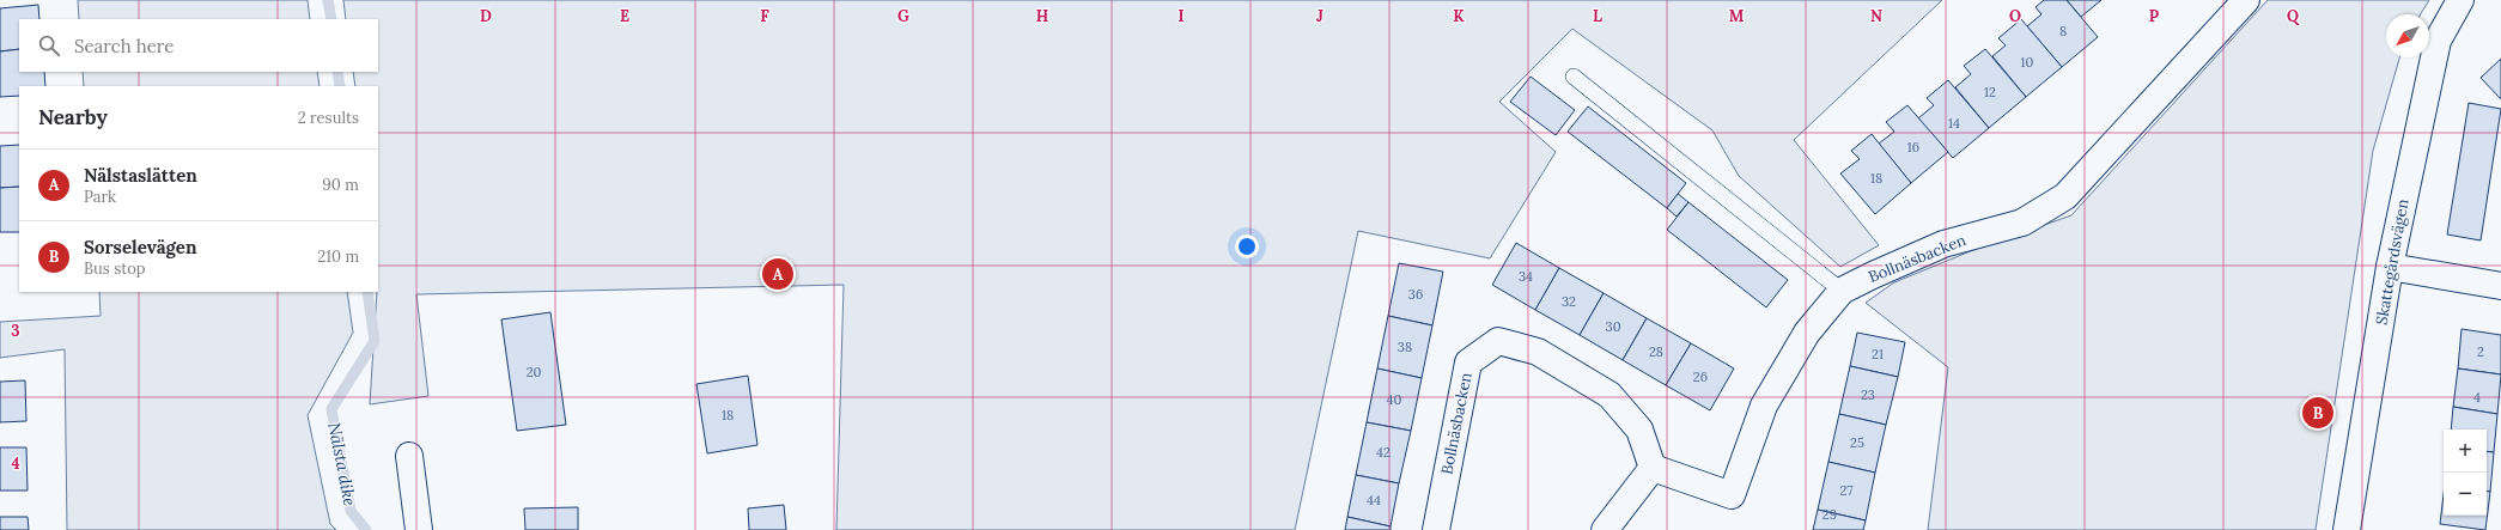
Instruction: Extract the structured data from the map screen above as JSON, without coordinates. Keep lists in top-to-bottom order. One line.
{"streets":{"street":["Bollnäsbacken","Skattegårdsvägen"]},"water":["Nälsta dike"],"house_numbers":["8","10","12","14","16","18","34","36","32","30","38","28","2","21","20","26","23","4","40","18","25","42","27","44","29"],"north":"bottom left","page":{"search":"Search here","heading":["Nearby","2 results"],"list":[{"mark":"A","name":"Nälstaslätten","note":"Park","value":"90 m"},{"mark":"B","name":"Sorselevägen","note":"Bus stop","value":"210 m"}],"pins":["A","B"],"map_buttons":["+","−"]},"grid":{"columns":["D","E","F","G","H","I","J","K","L","M","N","O","P","Q"],"rows":["3","4"]}}
